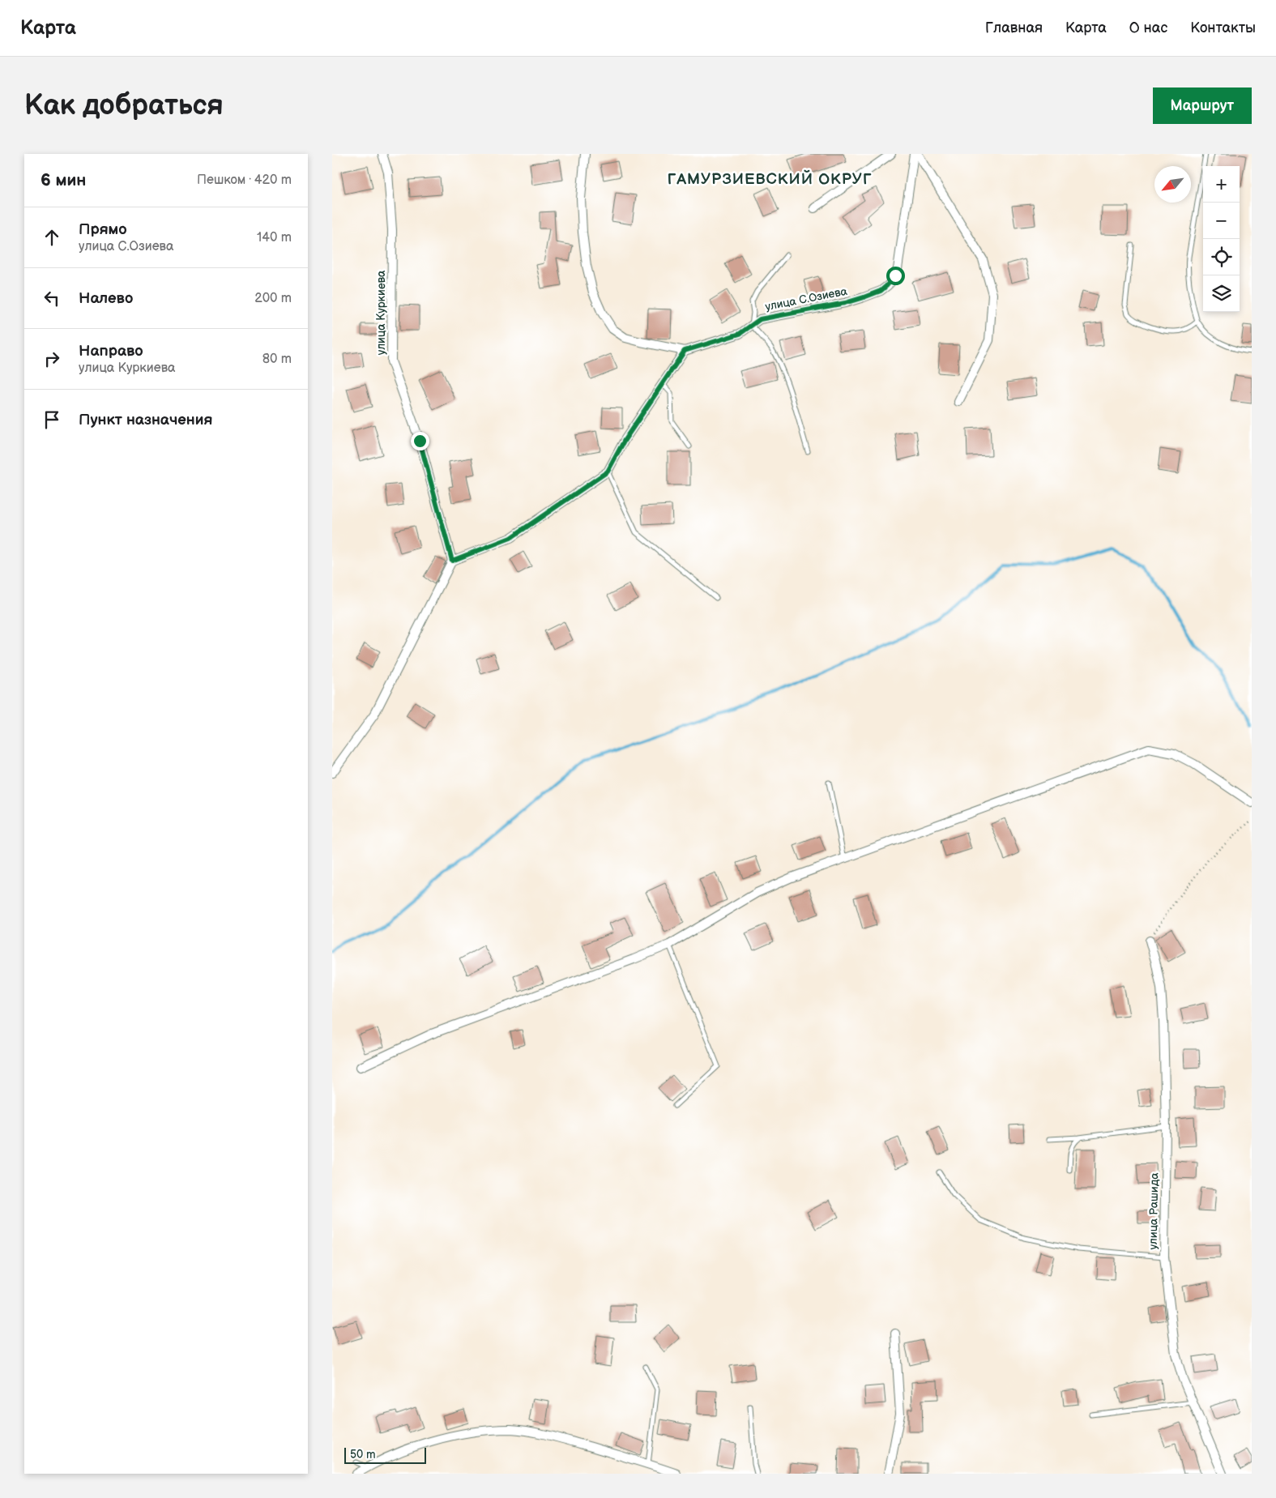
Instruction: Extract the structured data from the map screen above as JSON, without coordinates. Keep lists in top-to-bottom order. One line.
{"streets":{"street":["улица С.Озиева","улица Куркиева","улица Рашида"]},"districts":["ГАМУРЗИЕВСКИЙ ОКРУГ"],"scale_bar":"50 m","north":"bottom left","page":{"header":"Карта","nav":["Главная","Карта","О нас","Контакты"],"buttons":"Маршрут","title":"Как добраться","heading":["6 мин","Пешком · 420 m"],"map_buttons":["+","−"],"list":[["Прямо","улица С.Озиева","140 m"],["Налево","200 m"],["Направо","улица Куркиева","80 m"],"Пункт назначения"],"scale":"50 m"}}
